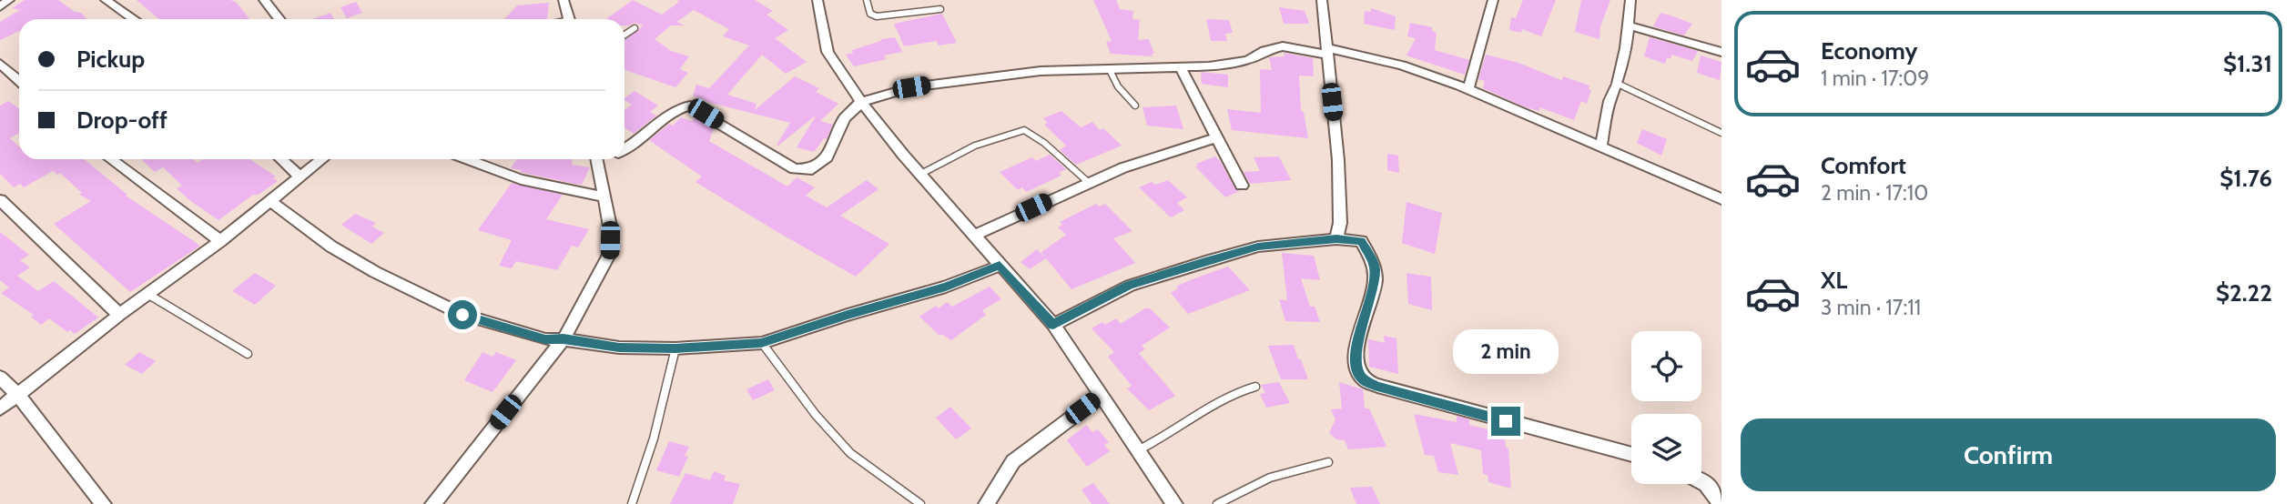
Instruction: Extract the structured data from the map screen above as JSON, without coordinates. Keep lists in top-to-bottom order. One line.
{"page":{"list":[{"name":"Economy","note":"1 min · 17:09","value":"$1.31"},{"name":"Comfort","note":"2 min · 17:10","value":"$1.76"},{"name":"XL","note":"3 min · 17:11","value":"$2.22"}],"banner":["Pickup","Drop-off"],"bubble":"2 min","buttons":"Confirm"}}
